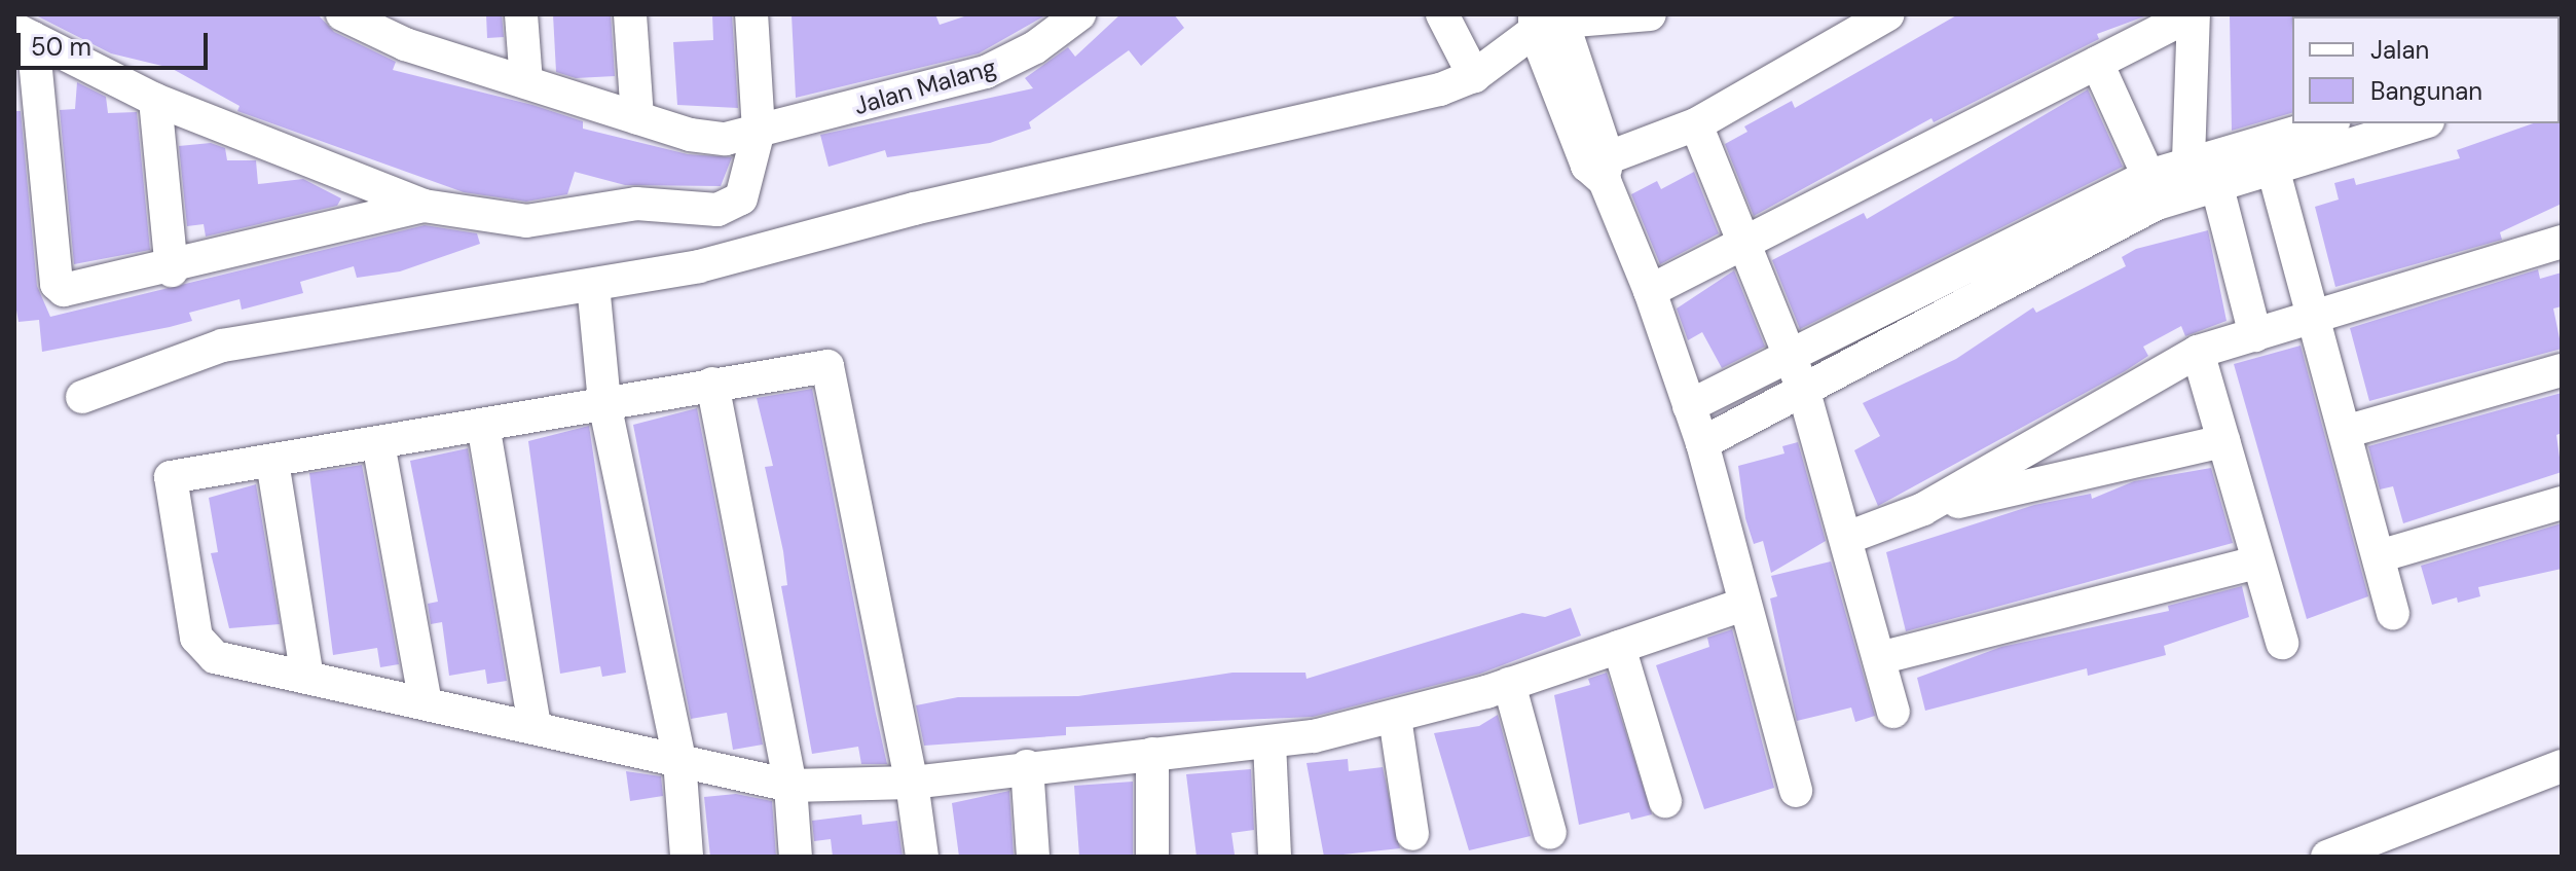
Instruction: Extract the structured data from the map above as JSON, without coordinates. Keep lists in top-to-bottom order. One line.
{"streets":{"street":["Jalan Malang"]},"legend":["Jalan","Bangunan"],"scale_bar":"50 m"}
